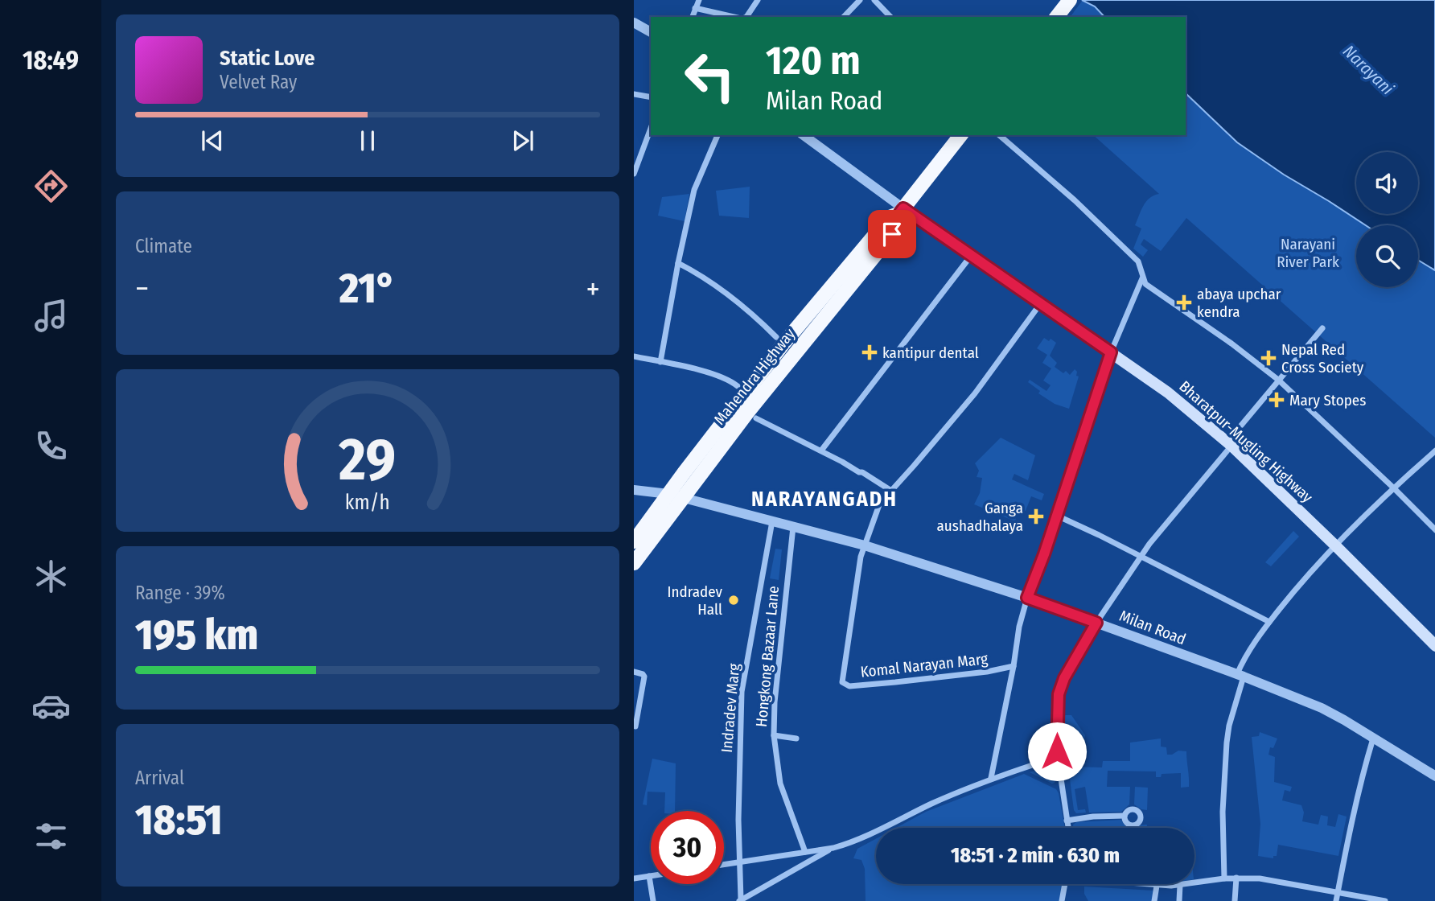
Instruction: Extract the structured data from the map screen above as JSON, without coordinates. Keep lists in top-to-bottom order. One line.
{"streets":{"highway":["Mahendra Highway"],"main road":["Bharatpur-Mugling Highway"],"street":["Milan Road","Hongkong Bazaar Lane","Komal Narayan Marg","Indradev Marg"]},"crossings":[["Mahendra Highway","Bharatpur-Mugling Highway"],["Mahendra Highway","Milan Road"],["Milan Road","Hongkong Bazaar Lane"],["Milan Road","Komal Narayan Marg"],["Milan Road","Indradev Marg"]],"districts":["NARAYANGADH"],"water":["Narayani"],"parks":["Narayani River Park"],"places":{"health":["abaya upchar kendra","kantipur dental","Nepal Red Cross Society","Mary Stopes","Ganga aushadhalaya"],"other":["Indradev Hall"]},"page":{"tabs":"18:49","turn":["120 m","Milan Road"],"song":["Static Love","Velvet Ray"],"tile":["Climate",["Range · 39%","195 km"],["Arrival","18:51"]],"heat":["−","21°","+"],"limit":"30","trip":"18:51 · 2 min · 630 m","gauge":["29","km/h"]}}
